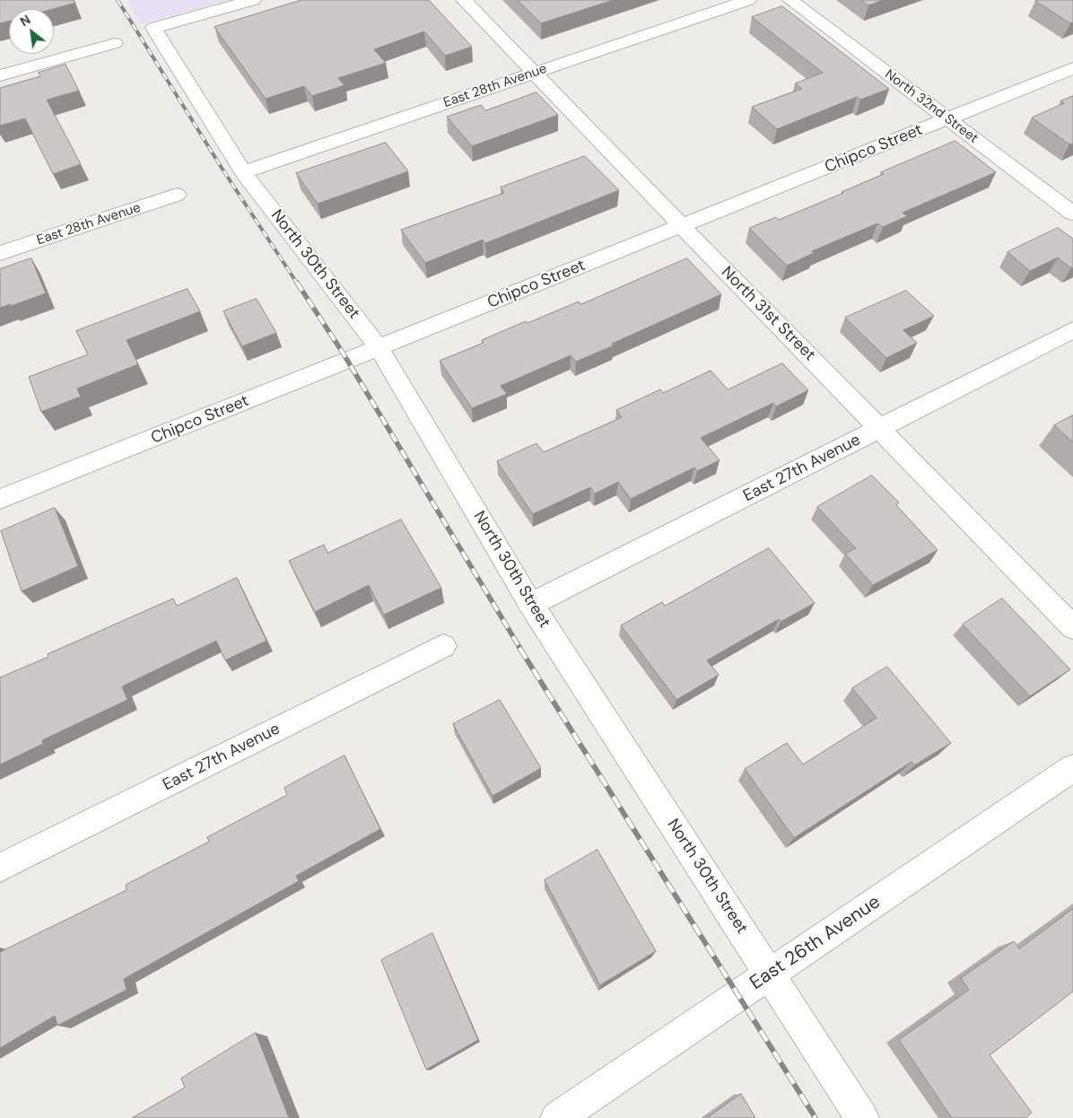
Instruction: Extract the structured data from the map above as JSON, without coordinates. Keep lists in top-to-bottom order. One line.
{"streets":{"street":["East 28th Avenue","North 32nd Street","Chipco Street","North 30th Street","North 31st Street","East 27th Avenue","East 26th Avenue"]},"crossings":[["East 28th Avenue","North 30th Street"],["East 28th Avenue","North 31st Street"],["North 32nd Street","Chipco Street"],["Chipco Street","North 30th Street"],["Chipco Street","North 31st Street"],["North 30th Street","East 27th Avenue"],["North 30th Street","East 26th Avenue"],["North 31st Street","East 27th Avenue"]],"north":"top left"}
